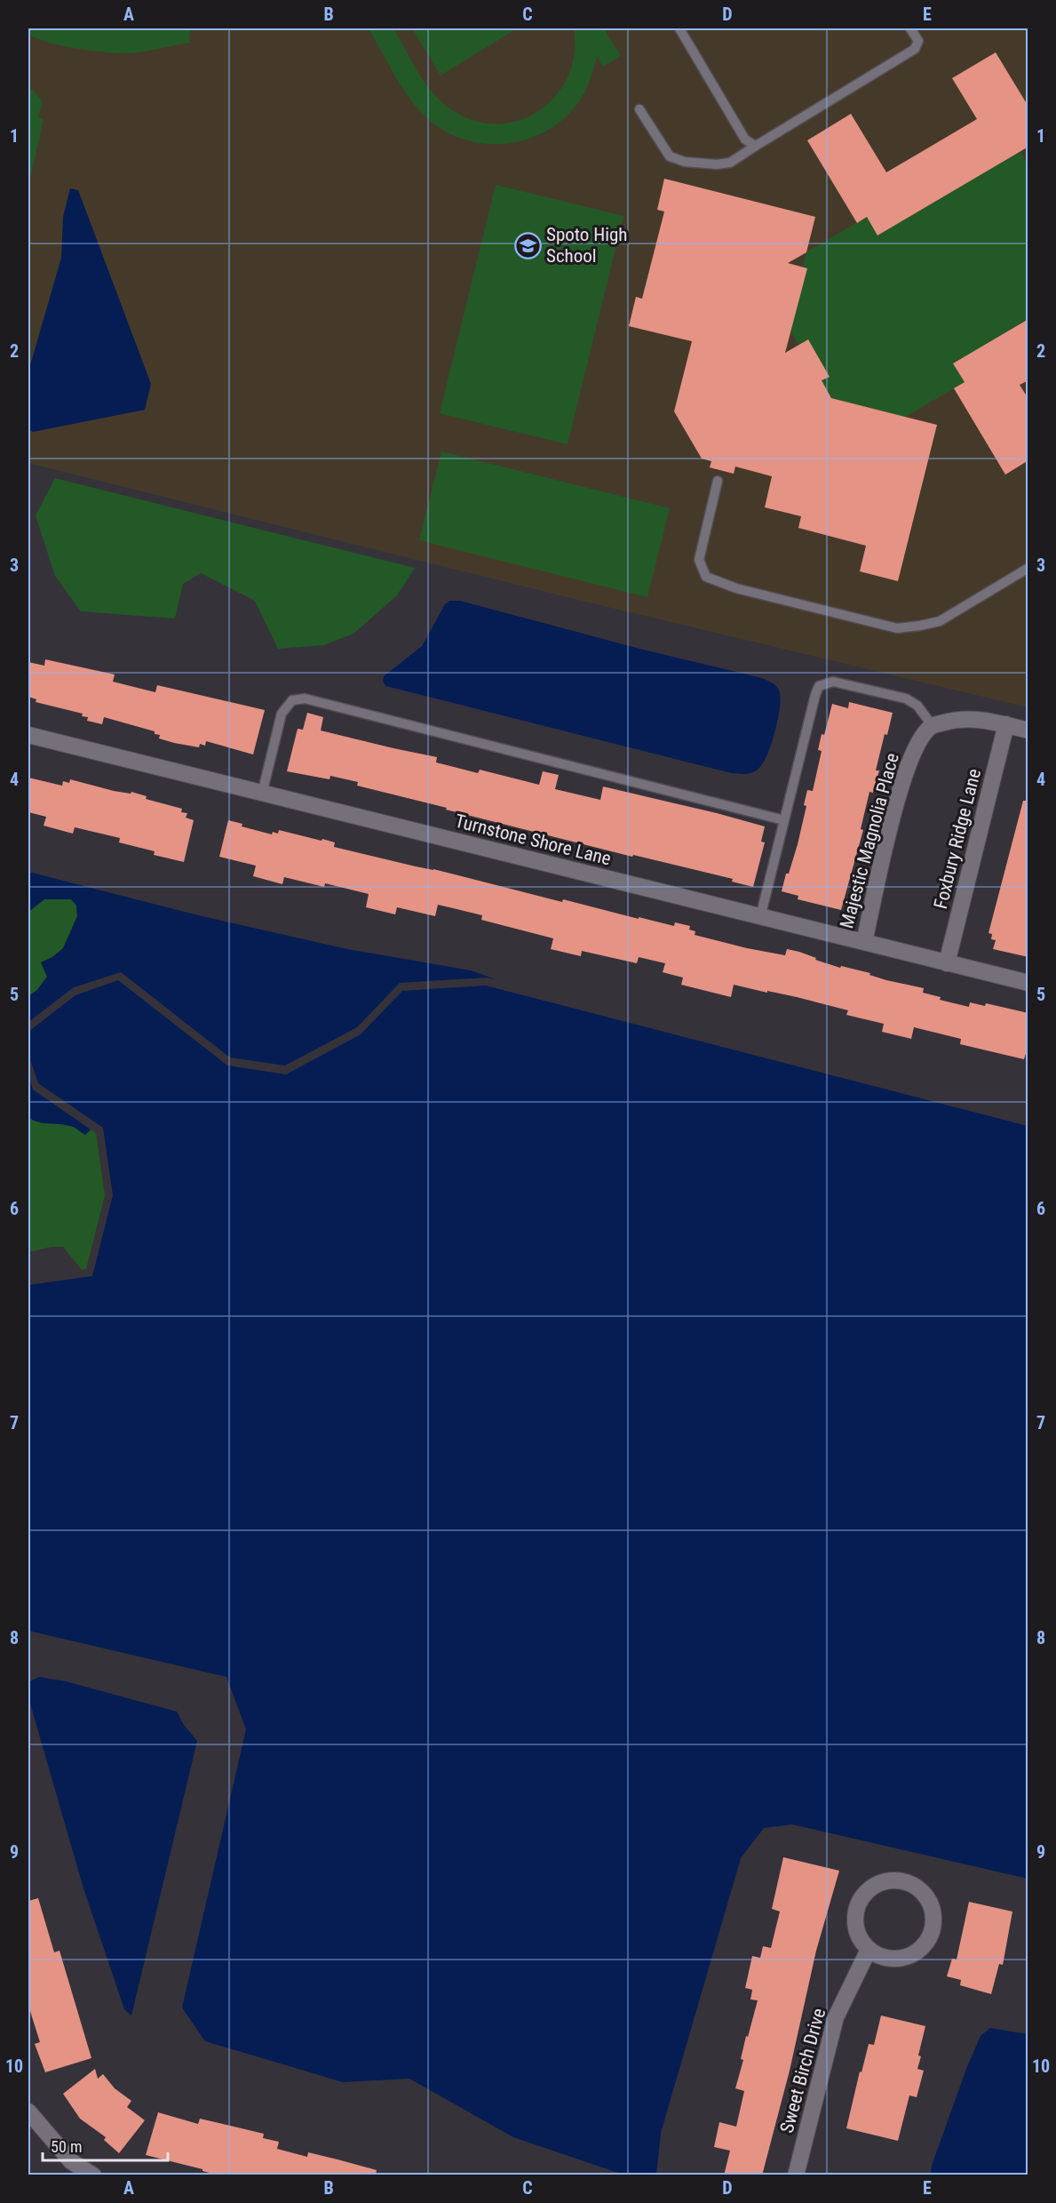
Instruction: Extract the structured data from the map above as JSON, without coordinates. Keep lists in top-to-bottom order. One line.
{"streets":{"street":["Foxbury Ridge Lane","Turnstone Shore Lane","Majestic Magnolia Place","Sweet Birch Drive"]},"crossings":[["Foxbury Ridge Lane","Turnstone Shore Lane"],["Turnstone Shore Lane","Majestic Magnolia Place"]],"places":{"school or university":["Spoto High School"]},"scale_bar":"50 m","grid":{"columns":["A","B","C","D","E"],"rows":["1","2","3","4","5","6","7","8","9","10"]}}
